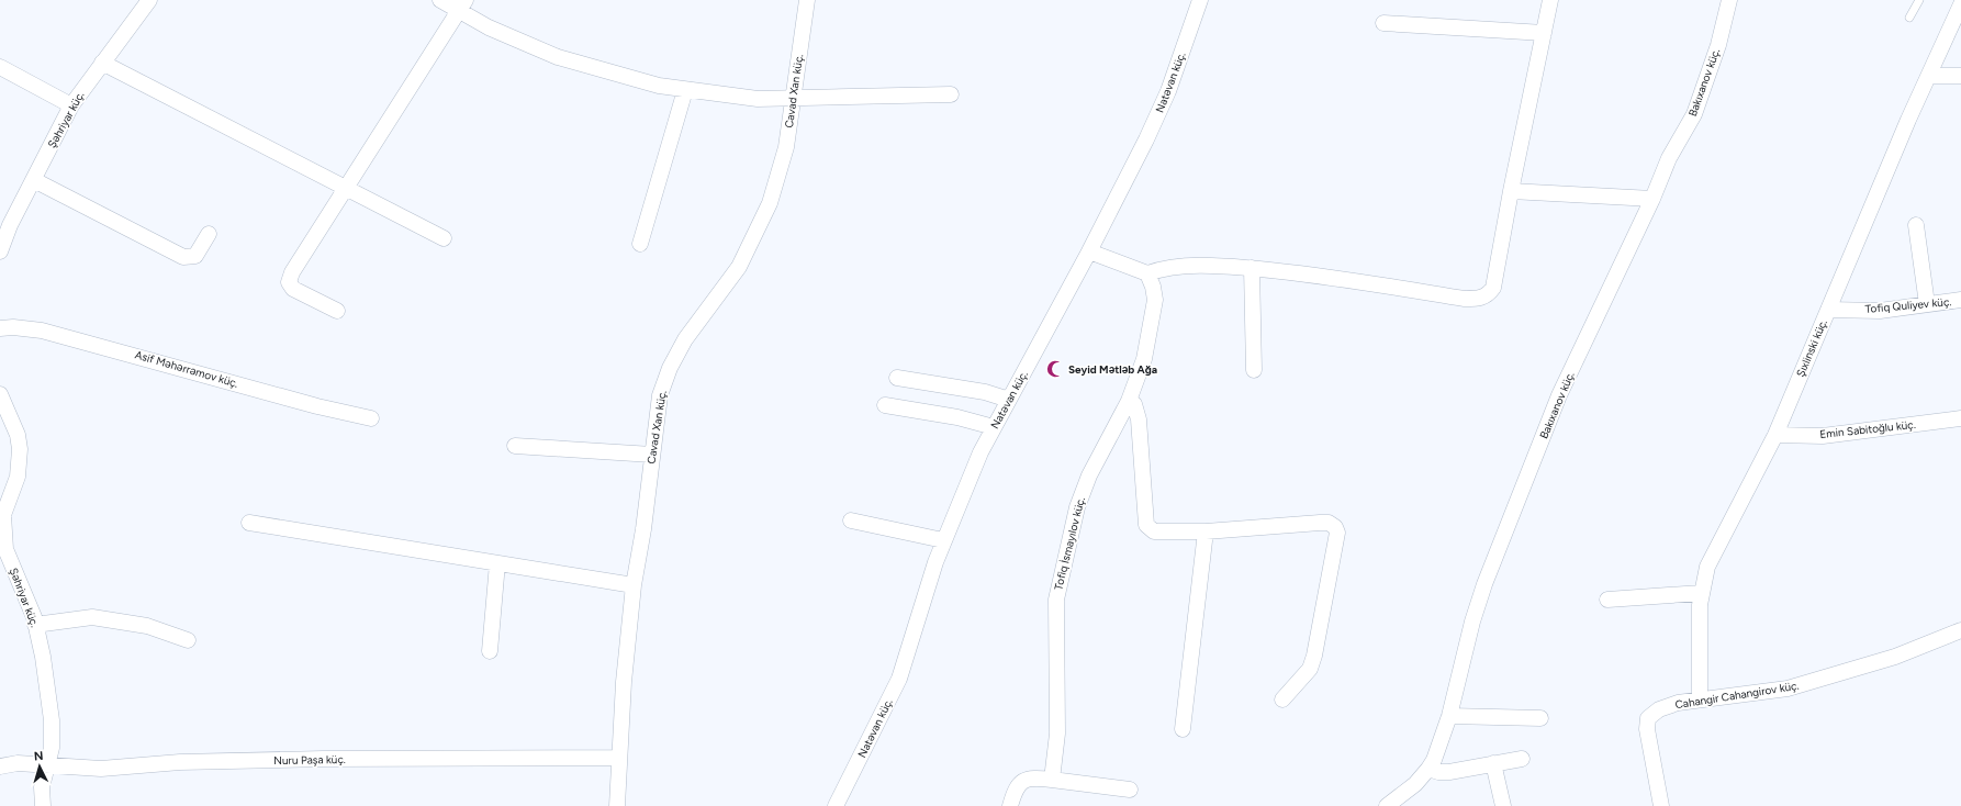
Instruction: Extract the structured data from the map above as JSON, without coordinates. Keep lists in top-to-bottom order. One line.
{"streets":{"street":["Natəvan küç.","Bakıxanov küç.","Cavad Xan küç.","Şəhriyar küç.","Tofiq Quliyev küç.","Şıxlinski küç.","Asif Məhərrəmov küç.","Emin Sabitoğlu küç.","Tofiq İsmayılov küç.","Cahangir Cahangirov küç.","Nuru Paşa küç."]},"crossings":[["Cavad Xan küç.","Nuru Paşa küç."],["Şəhriyar küç.","Nuru Paşa küç."],["Tofiq Quliyev küç.","Şıxlinski küç."],["Şıxlinski küç.","Emin Sabitoğlu küç."],["Şıxlinski küç.","Cahangir Cahangirov küç."]],"places":{"mosque":["Seyid Mətləb Ağa"]},"north":"top"}
